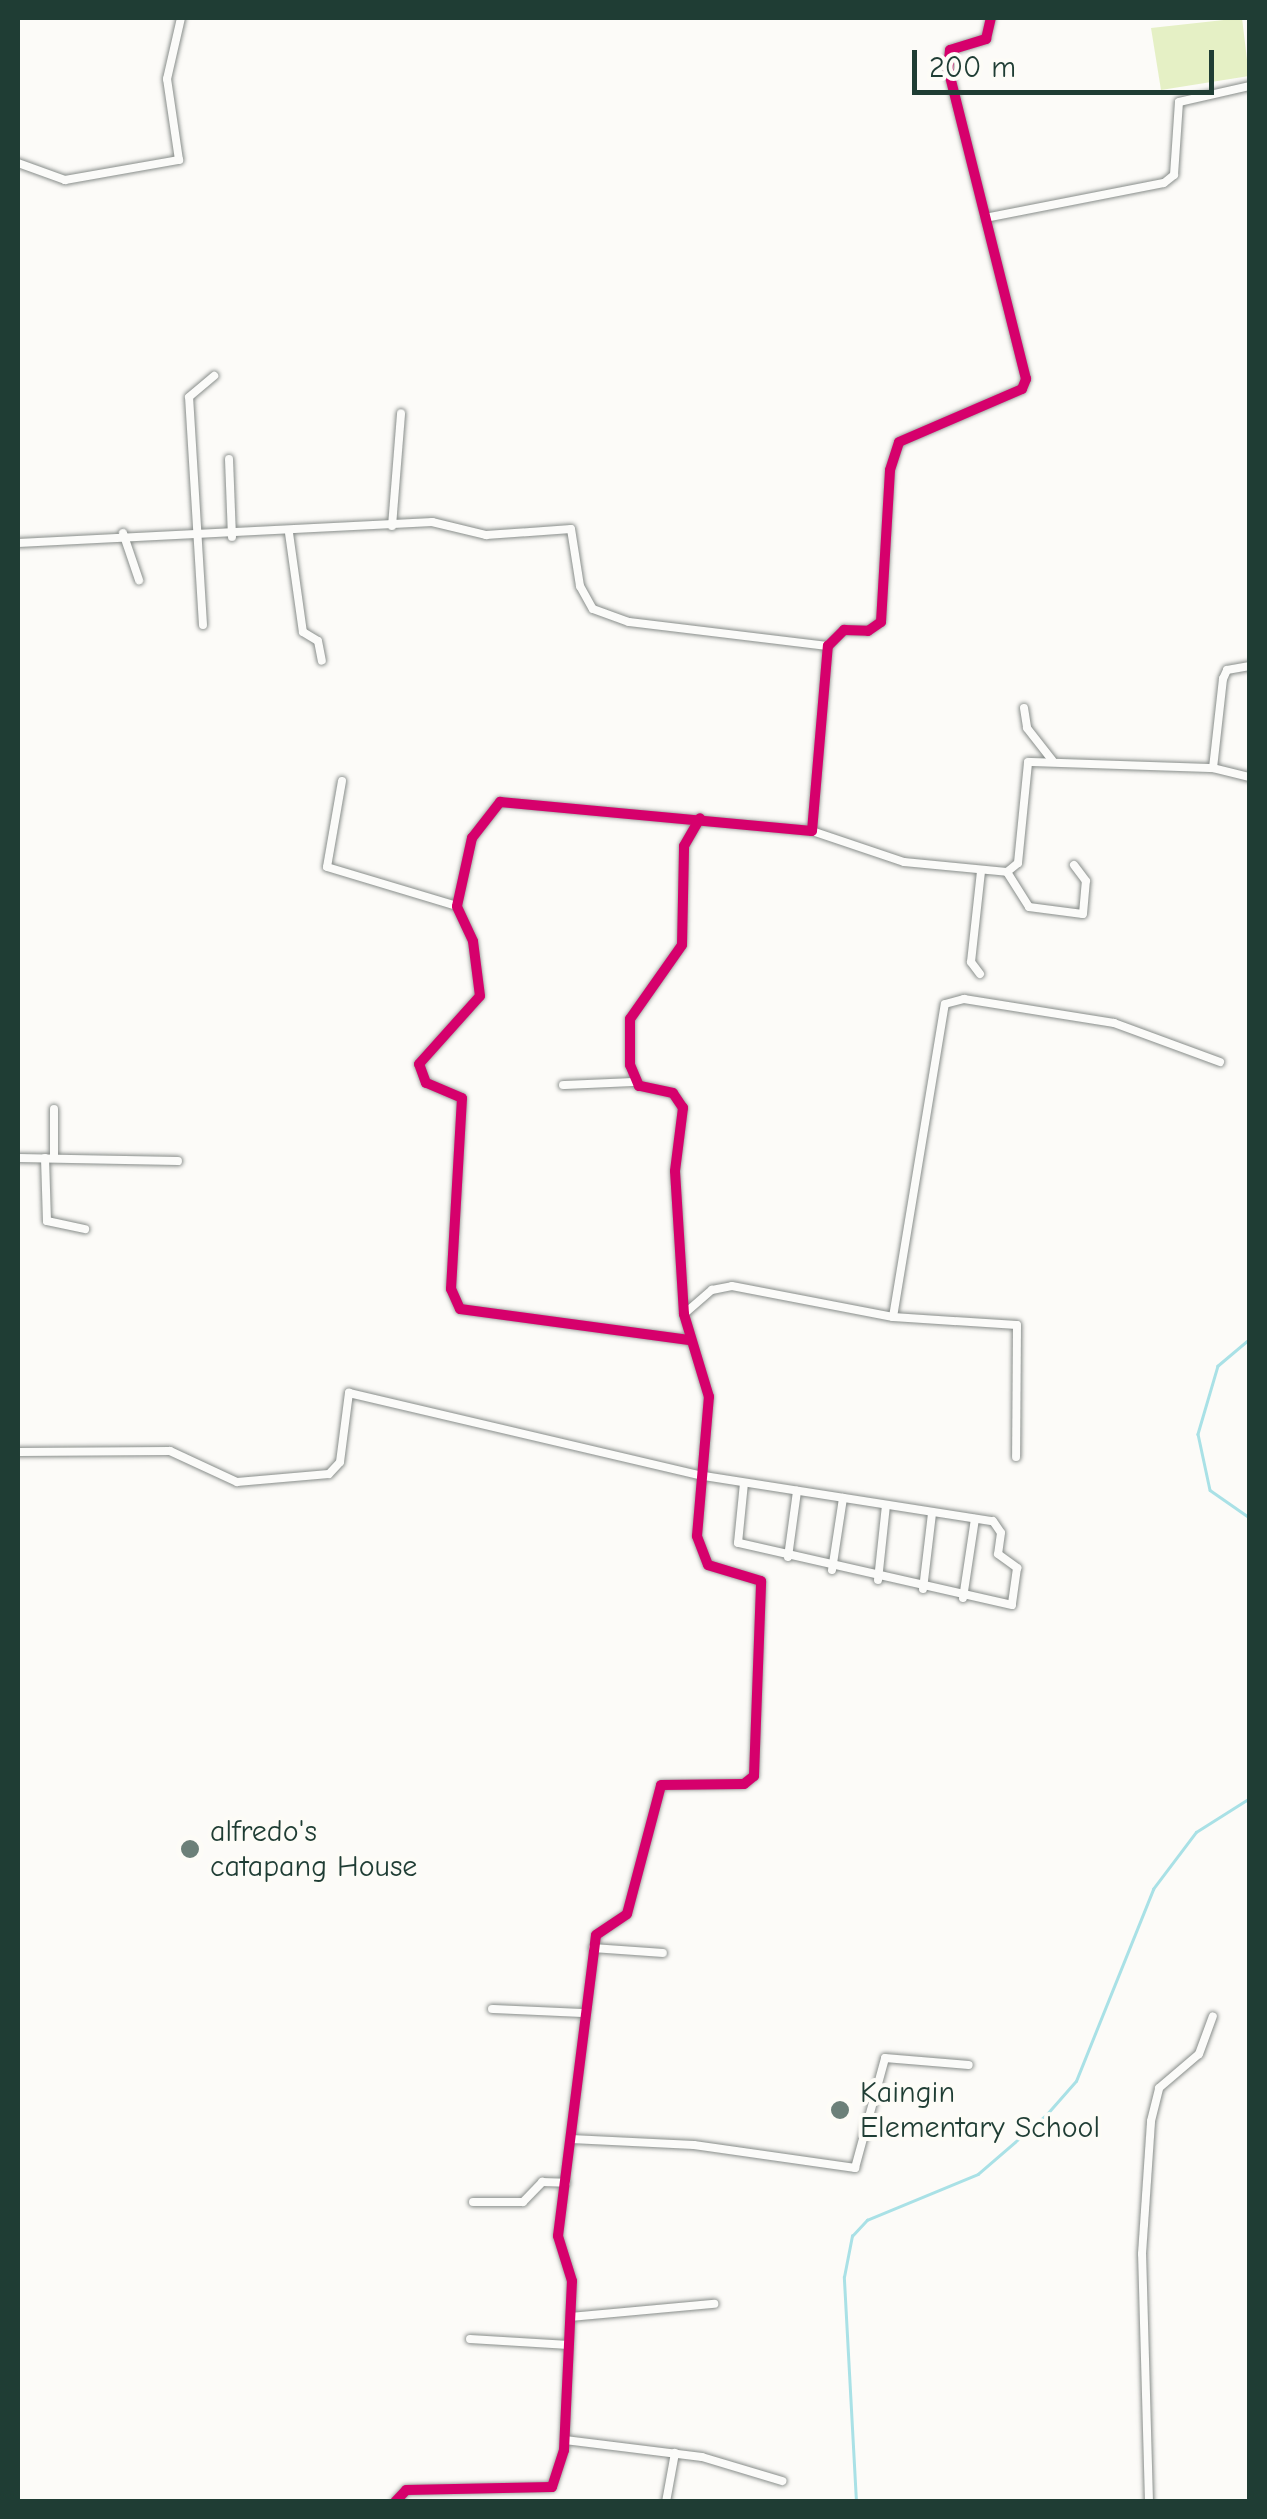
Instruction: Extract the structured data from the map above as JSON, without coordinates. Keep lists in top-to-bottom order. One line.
{"places":["alfredo's catapang House","Kaingin Elementary School"],"scale_bar":"200 m"}
